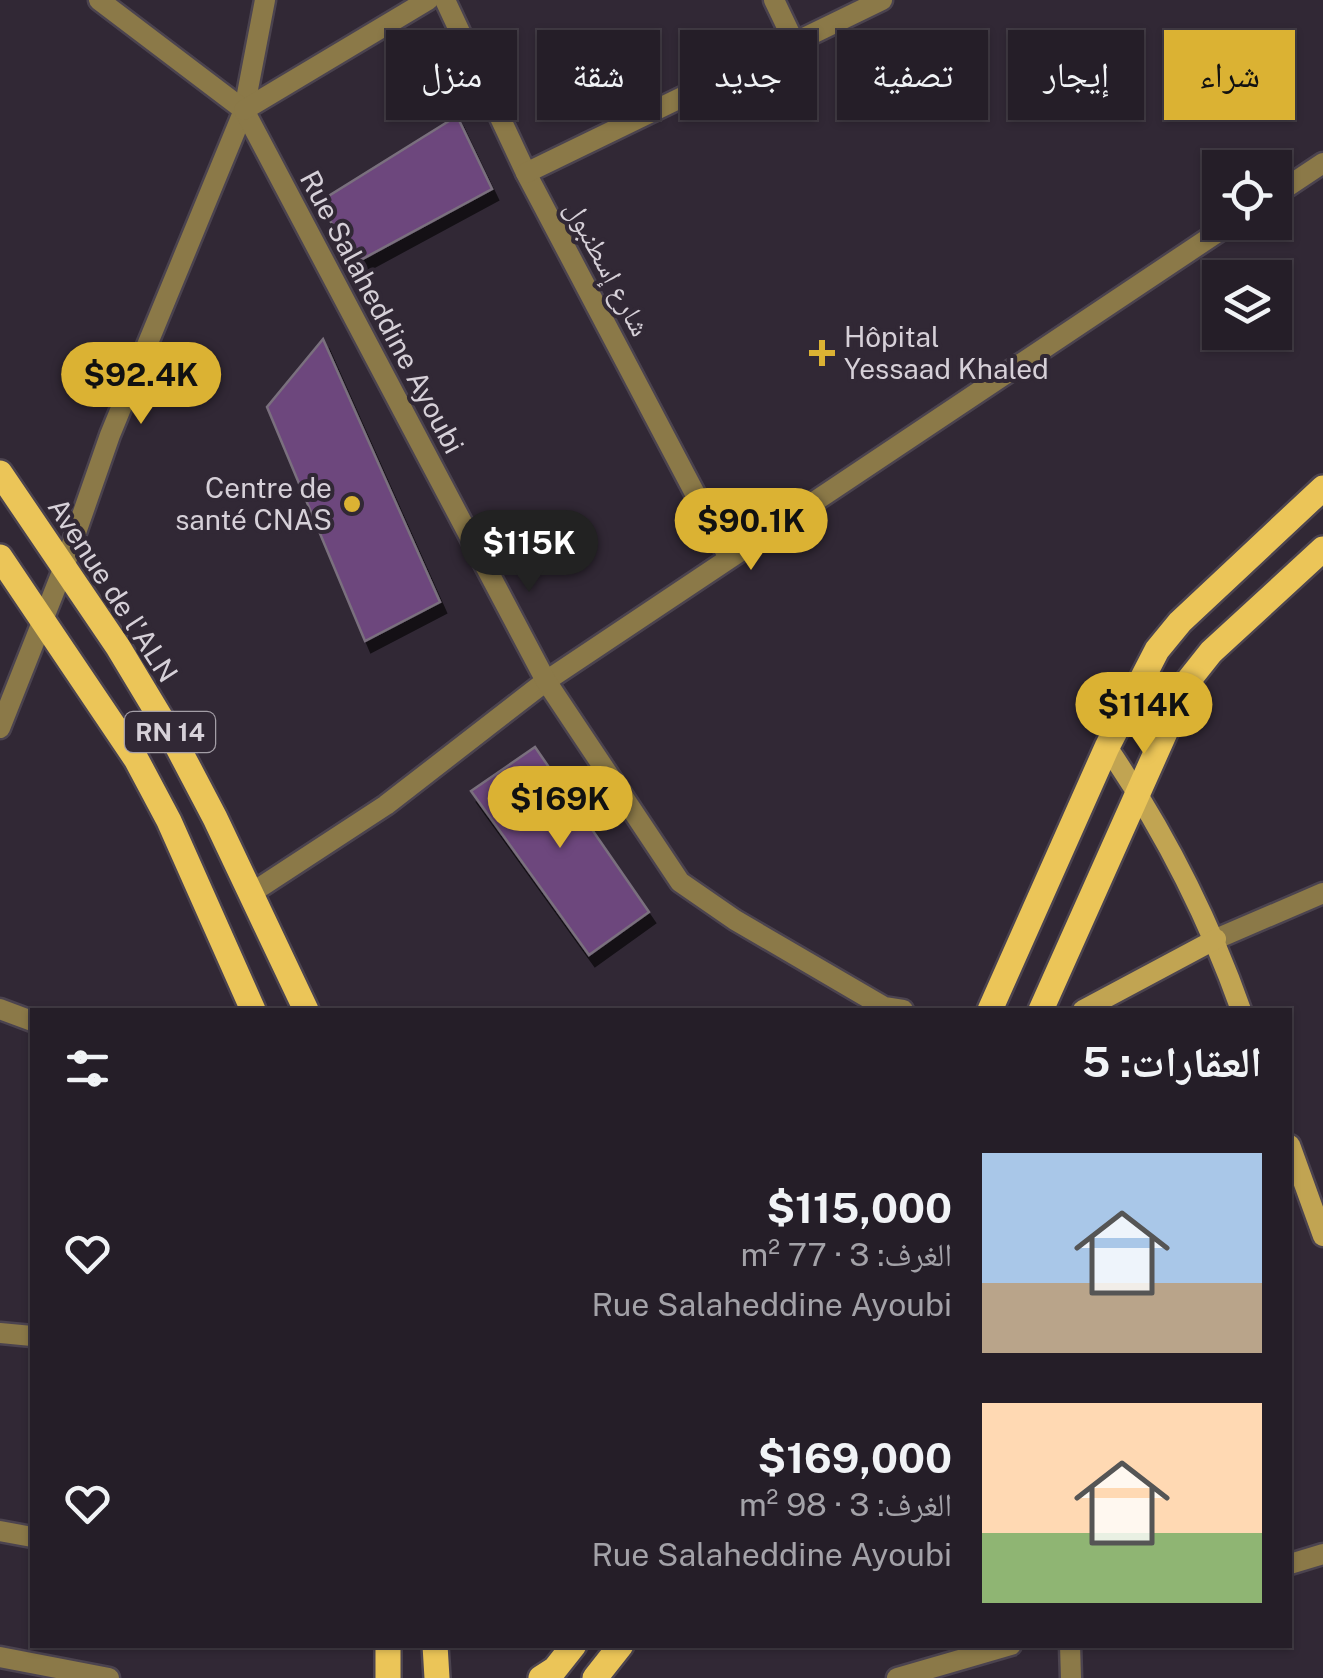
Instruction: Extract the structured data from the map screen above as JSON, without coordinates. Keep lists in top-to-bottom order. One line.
{"streets":{"main road":["Avenue de l'ALN","RN 14"],"street":["شارع إسطنبول","Rue Salaheddine Ayoubi"]},"places":{"health":["Hôpital Yessaad Khaled"],"other":["Centre de santé CNAS"]},"page":{"chip":["شراء","إيجار","تصفية","جديد","شقة","منزل"],"price":["$92.4K","$90.1K","$115K","$114K","$169K"],"heading":"العقارات: 5","list":[{"name":"$115,000","note":"الغرف: 3 · 77 m² · Rue Salaheddine Ayoubi"},{"name":"$169,000","note":"الغرف: 3 · 98 m² · Rue Salaheddine Ayoubi"}]}}
